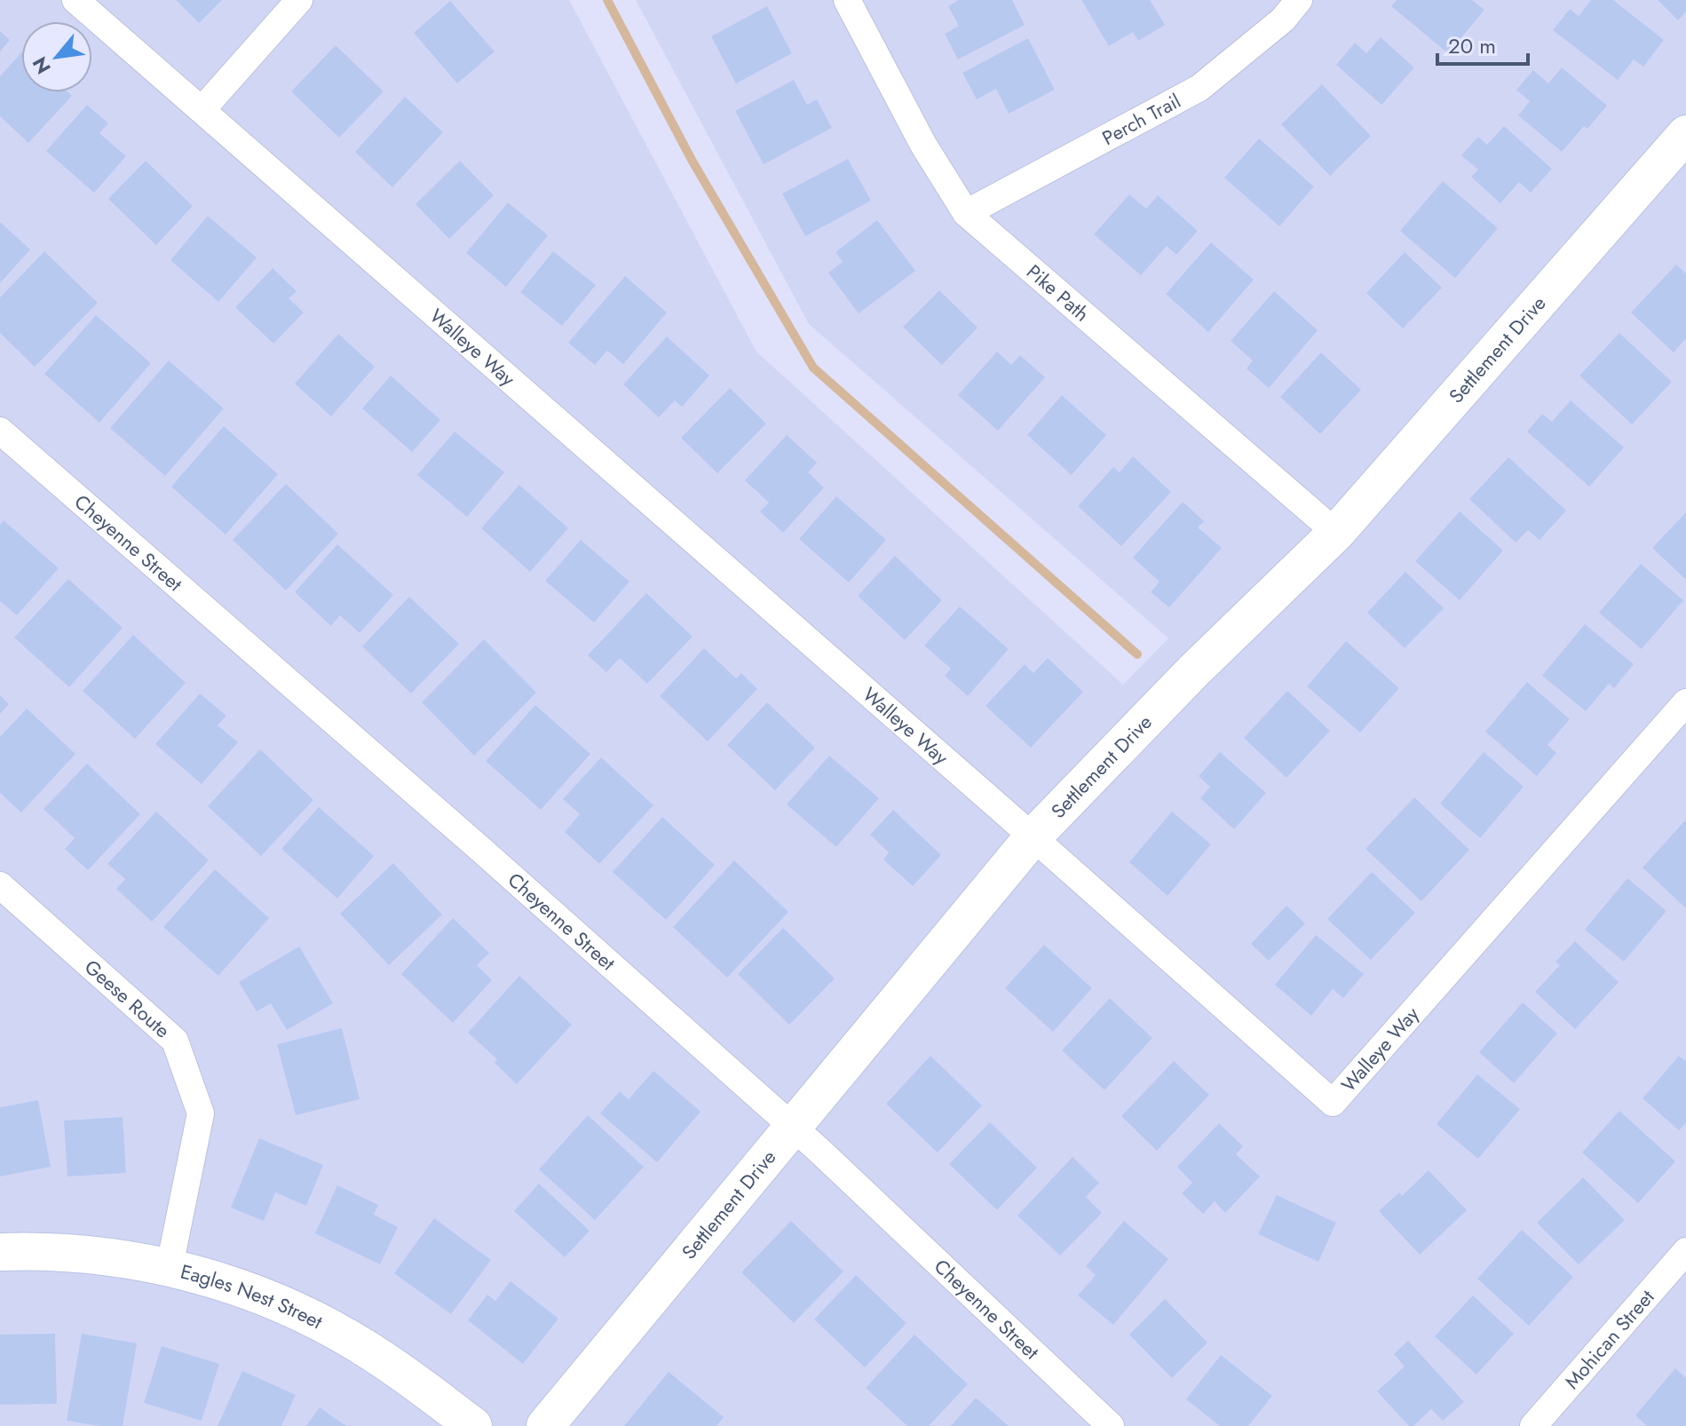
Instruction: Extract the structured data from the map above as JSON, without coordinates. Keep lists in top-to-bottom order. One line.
{"streets":{"street":["Perch Trail","Pike Path","Walleye Way","Settlement Drive","Cheyenne Street","Geese Route","Eagles Nest Street","Mohican Street"]},"crossings":[["Perch Trail","Pike Path"],["Pike Path","Settlement Drive"],["Walleye Way","Settlement Drive"],["Settlement Drive","Cheyenne Street"],["Geese Route","Eagles Nest Street"]],"scale_bar":"20 m","north":"bottom left"}
